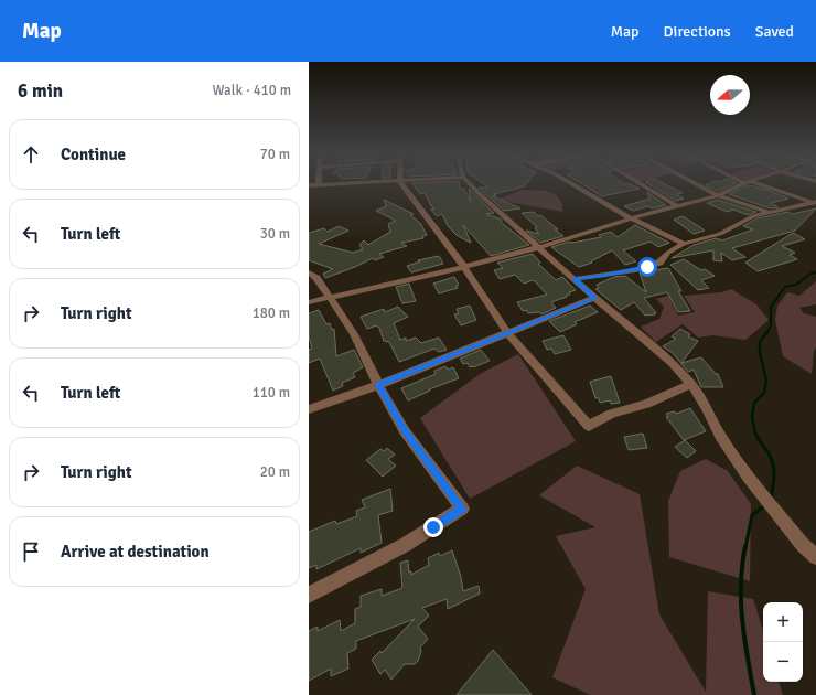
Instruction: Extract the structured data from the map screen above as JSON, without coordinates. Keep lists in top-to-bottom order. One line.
{"north":"left","page":{"header":"Map","nav":["Map","Directions","Saved"],"heading":["6 min","Walk · 410 m"],"list":[["Continue","70 m"],["Turn left","30 m"],["Turn right","180 m"],["Turn left","110 m"],["Turn right","20 m"],"Arrive at destination"],"map_buttons":["+","−"]}}
